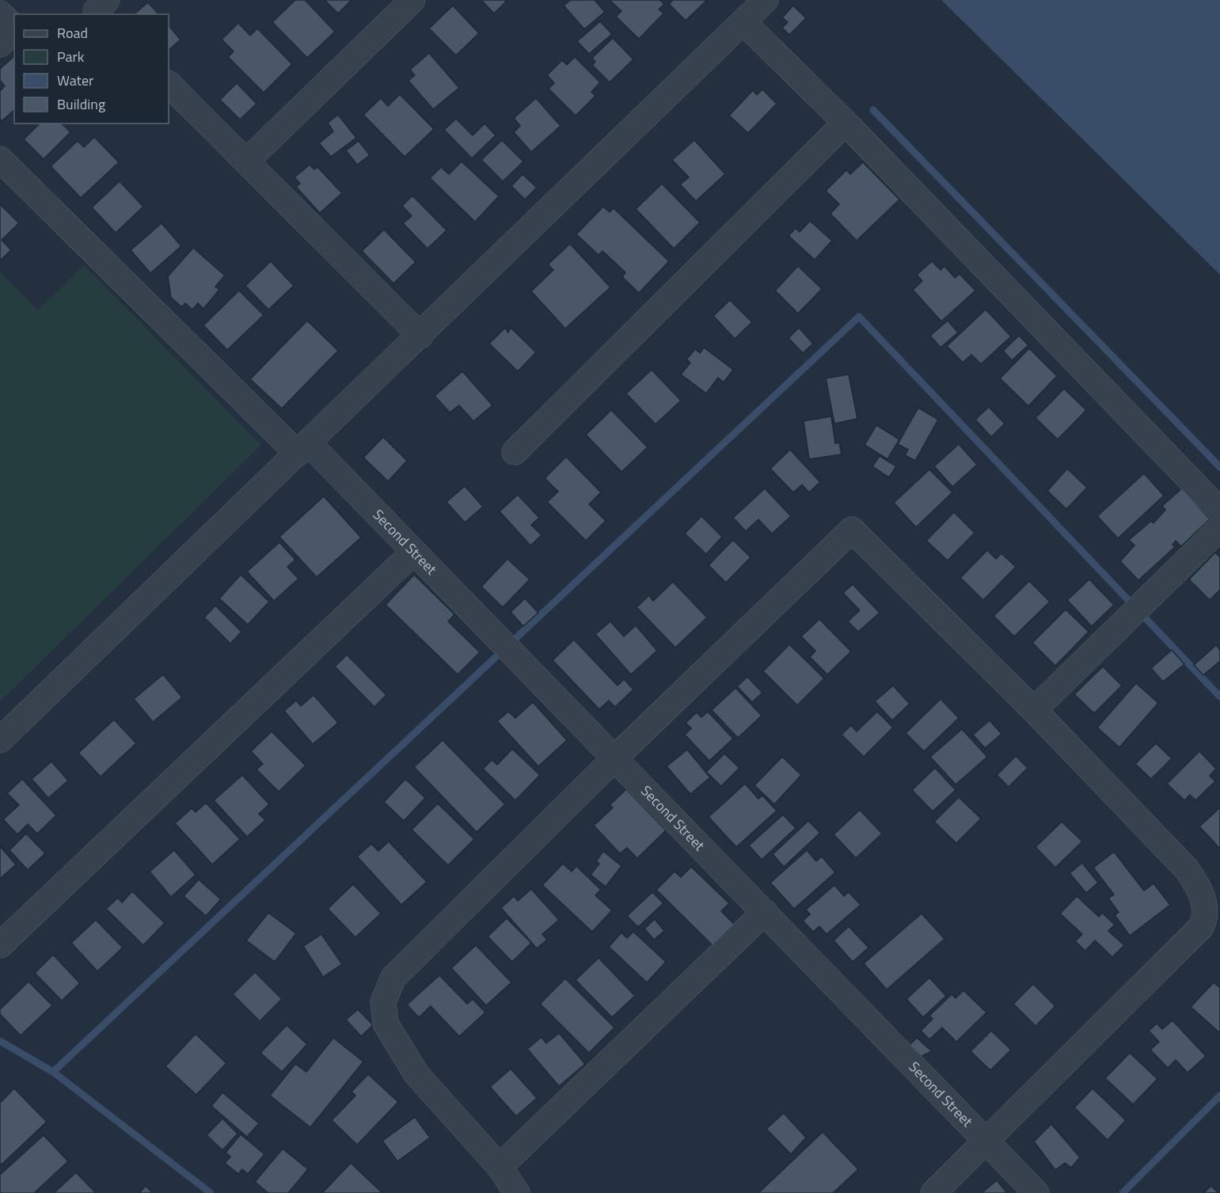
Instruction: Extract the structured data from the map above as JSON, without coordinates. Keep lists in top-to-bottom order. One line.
{"streets":{"street":["Second Street"]},"legend":["Road","Park","Water","Building"]}
